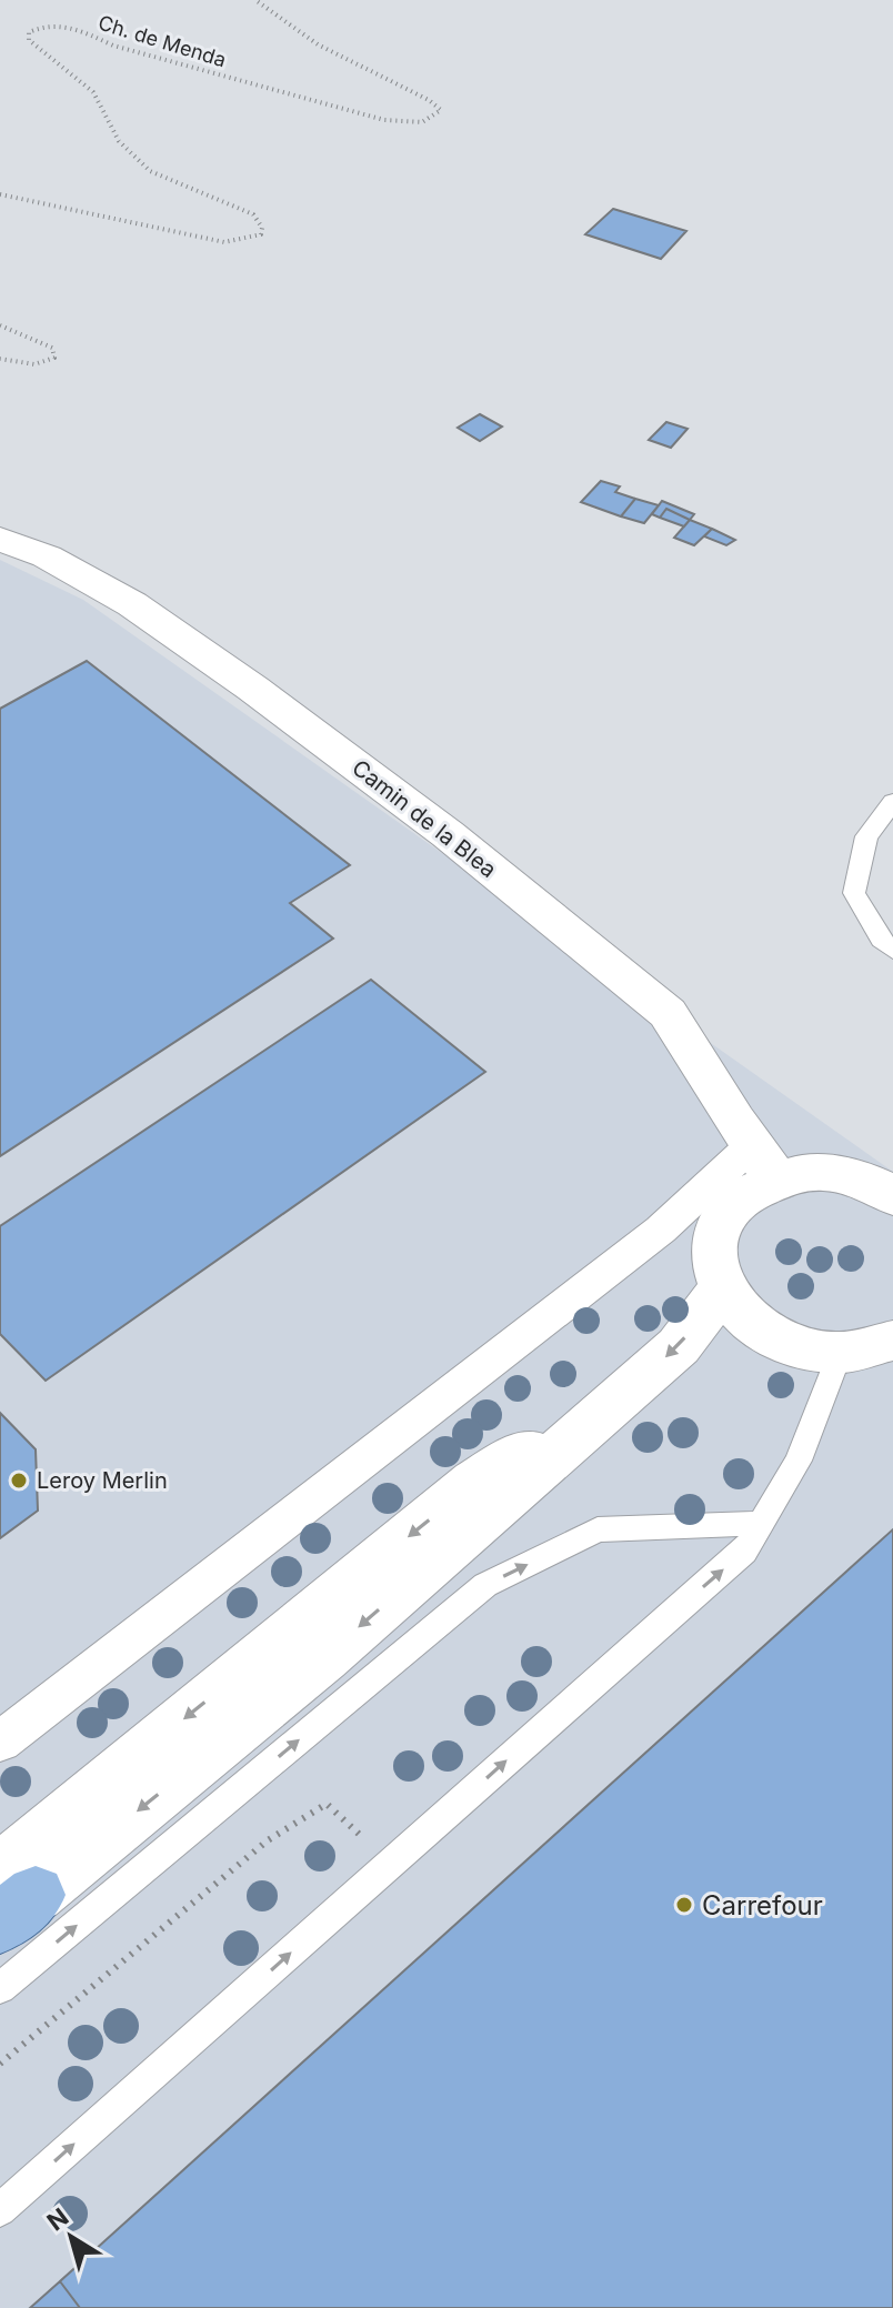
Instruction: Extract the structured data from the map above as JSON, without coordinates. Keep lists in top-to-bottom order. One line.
{"streets":{"street":["Camin de la Blea"],"path":["Ch. de Menda"]},"places":["Leroy Merlin","Carrefour"],"north":"top left"}
